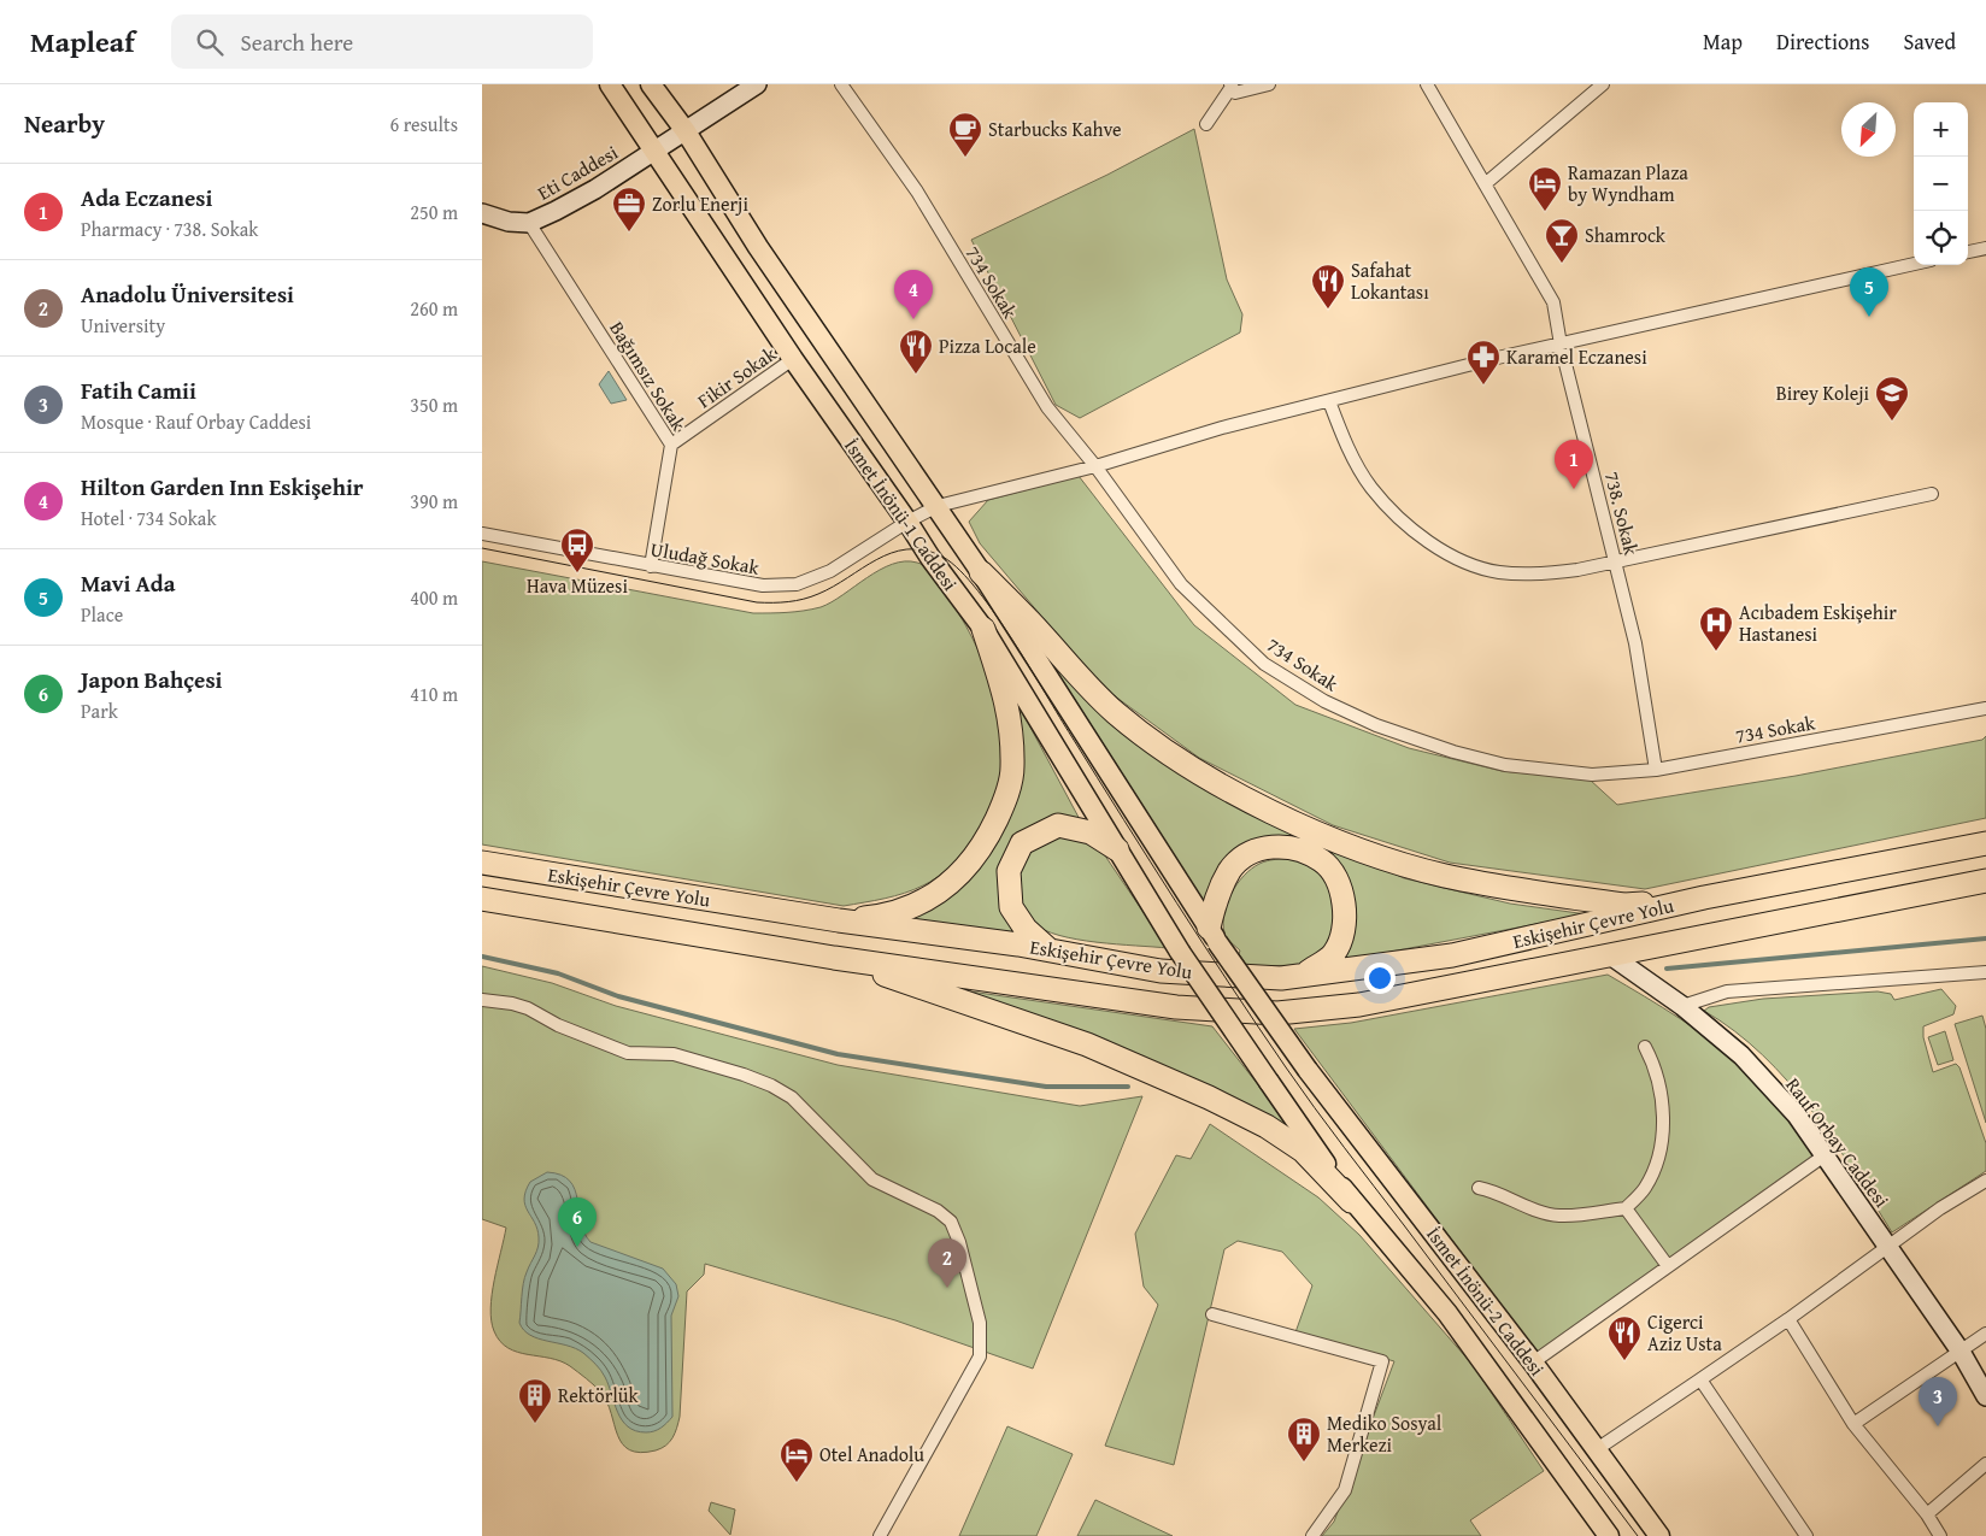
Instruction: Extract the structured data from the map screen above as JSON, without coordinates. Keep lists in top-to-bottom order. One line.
{"streets":{"highway":["Eskişehir Çevre Yolu"],"main road":["İsmet İnönü-1 Caddesi","İsmet İnönü-2 Caddesi"],"street":["Eti Caddesi","734 Sokak","Bağımsız Sokak","Fikir Sokak","738. Sokak","Uludağ Sokak","Rauf Orbay Caddesi"]},"crossings":[["Eti Caddesi","Bağımsız Sokak"],["Eti Caddesi","İsmet İnönü-1 Caddesi"],["734 Sokak","738. Sokak"],["734 Sokak","Uludağ Sokak"],["Bağımsız Sokak","Fikir Sokak"],["Bağımsız Sokak","Uludağ Sokak"],["Fikir Sokak","İsmet İnönü-1 Caddesi"],["738. Sokak","Uludağ Sokak"],["İsmet İnönü-1 Caddesi","Uludağ Sokak"],["İsmet İnönü-1 Caddesi","İsmet İnönü-2 Caddesi"],["Eskişehir Çevre Yolu","Rauf Orbay Caddesi"]],"places":{"cafe":["Starbucks Kahve"],"hotel":["Ramazan Plaza by Wyndham","Otel Anadolu"],"office":["Zorlu Enerji"],"bar":["Shamrock"],"restaurant":["Safahat Lokantası","Pizza Locale","Cigerci Aziz Usta"],"pharmacy":["Karamel Eczanesi"],"school or university":["Birey Koleji"],"bus stop":["Hava Müzesi"],"hospital":["Acıbadem Eskişehir Hastanesi"],"building":["Rektörlük","Mediko Sosyal Merkezi"]},"north":"bottom left","page":{"header":"Mapleaf","search":"Search here","nav":["Map","Directions","Saved"],"heading":["Nearby","6 results"],"map_buttons":["+","−"],"list":[{"mark":"1","name":"Ada Eczanesi","note":"Pharmacy · 738. Sokak","value":"250 m"},{"mark":"2","name":"Anadolu Üniversitesi","note":"University","value":"260 m"},{"mark":"3","name":"Fatih Camii","note":"Mosque · Rauf Orbay Caddesi","value":"350 m"},{"mark":"4","name":"Hilton Garden Inn Eskişehir","note":"Hotel · 734 Sokak","value":"390 m"},{"mark":"5","name":"Mavi Ada","note":"Place","value":"400 m"},{"mark":"6","name":"Japon Bahçesi","note":"Park","value":"410 m"}],"pins":["5","4","1","6","2","3"]}}
